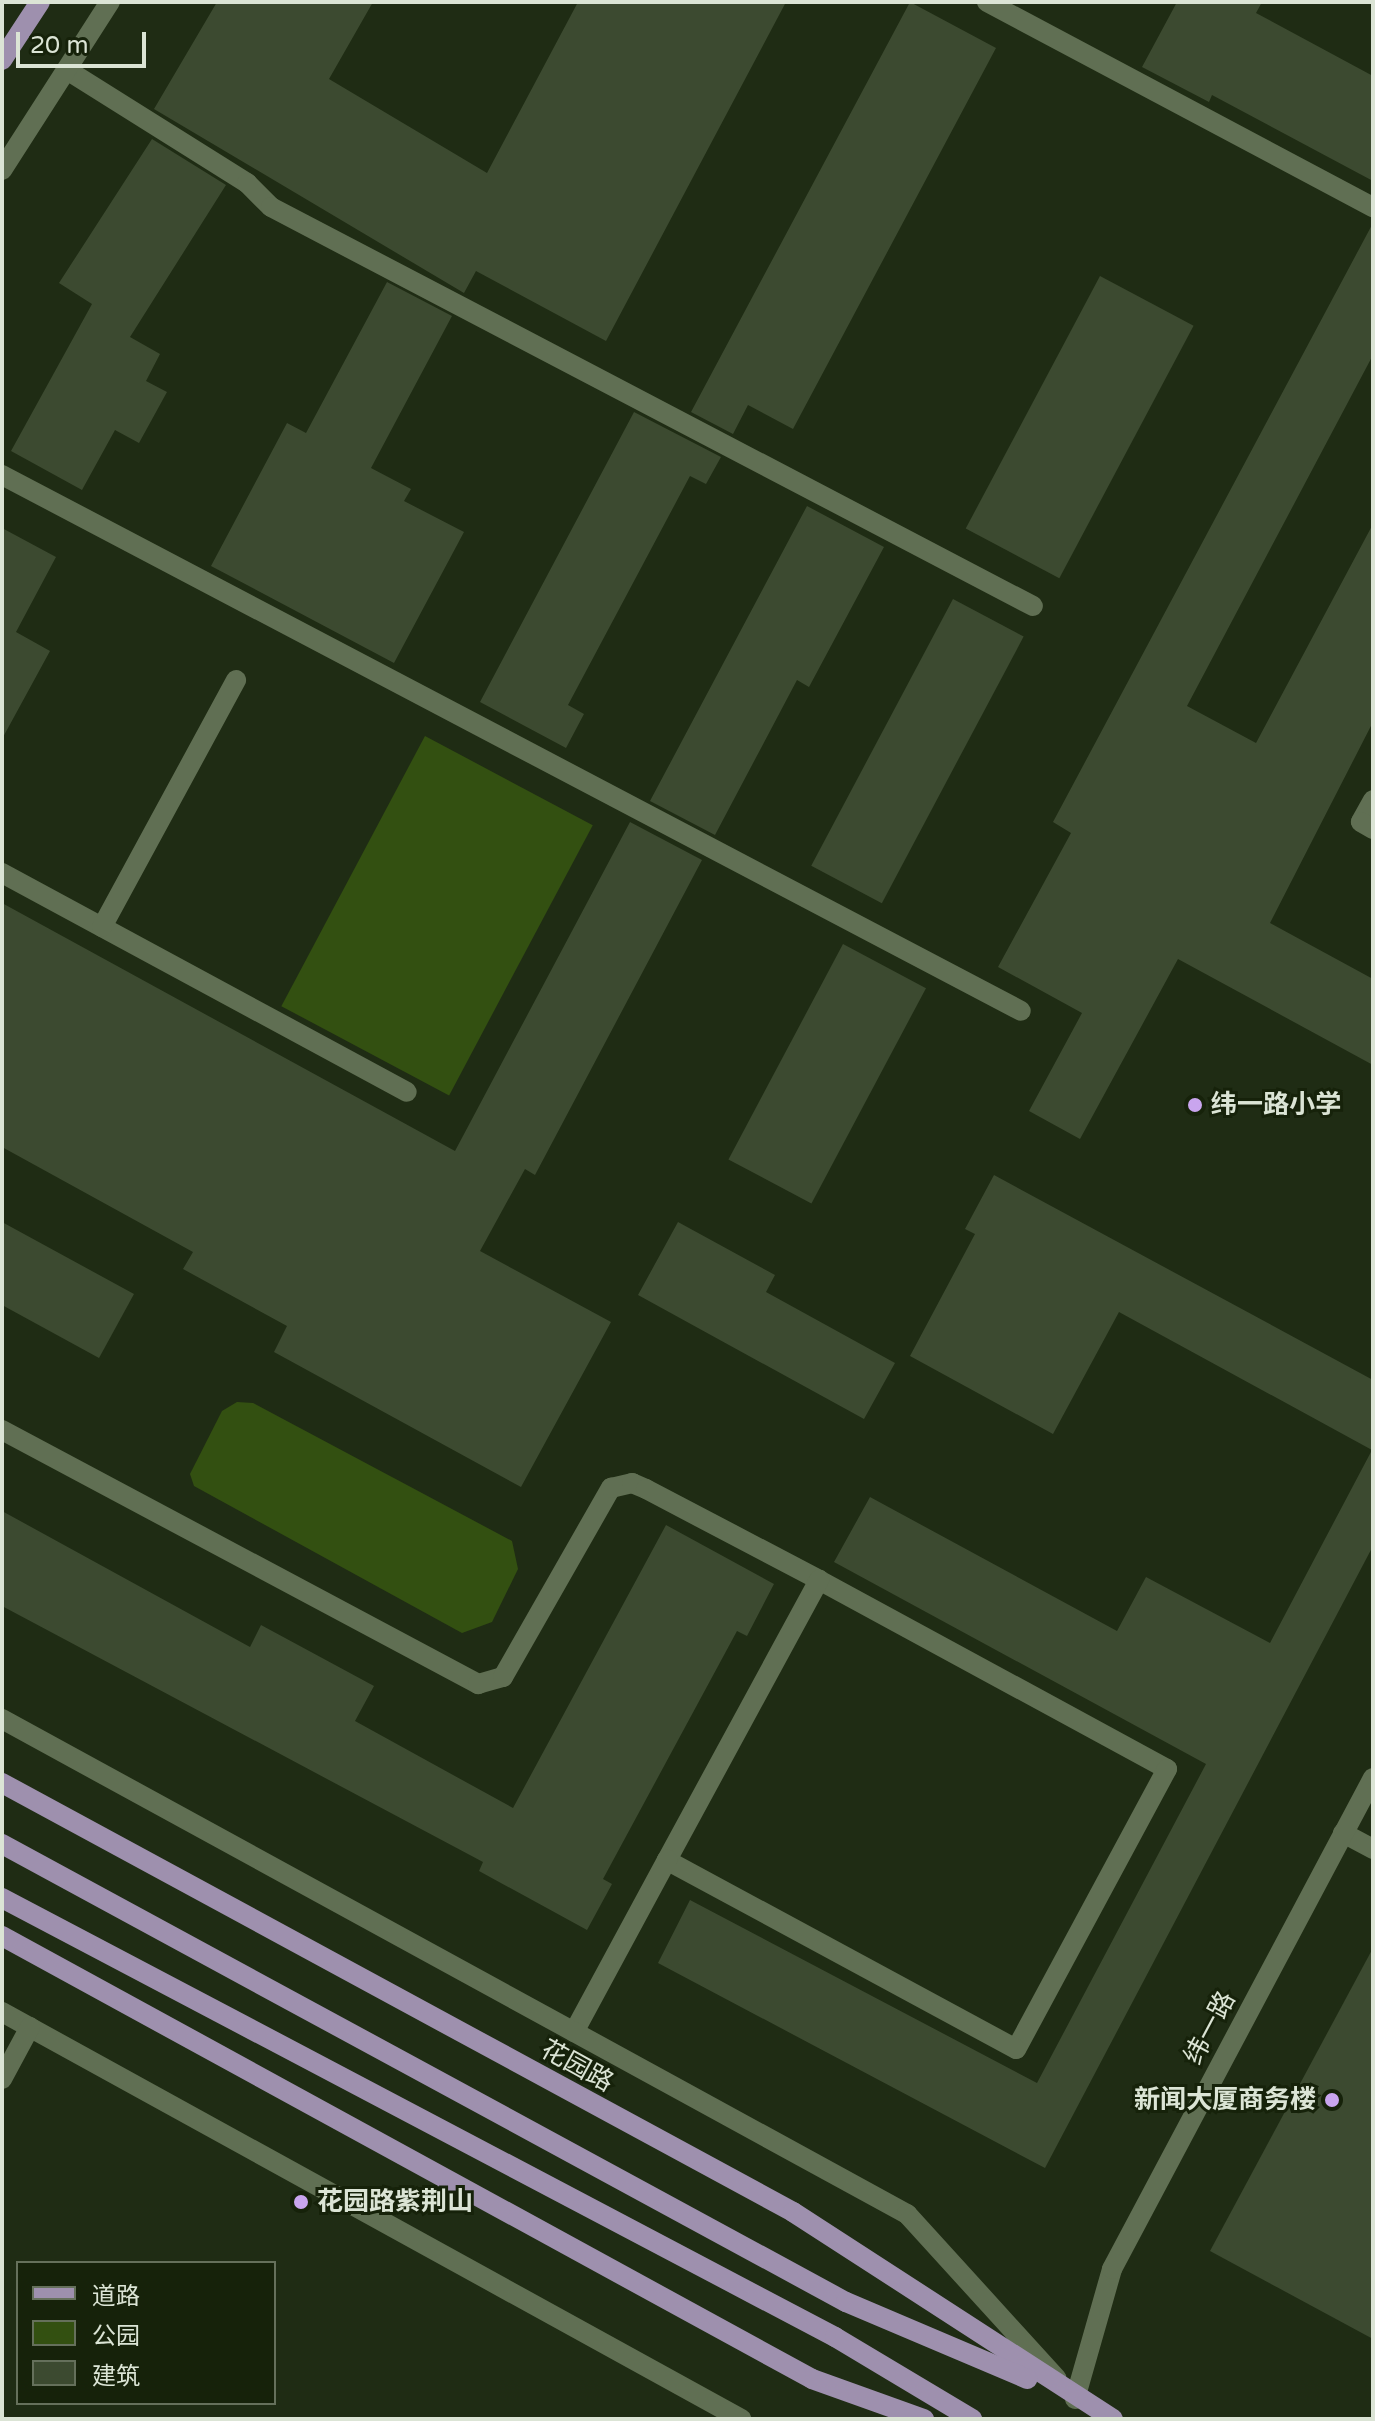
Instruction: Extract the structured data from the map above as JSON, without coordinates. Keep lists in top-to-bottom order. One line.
{"streets":{"main road":["花园路"],"street":["纬一路"]},"crossings":[["纬一路","花园路"]],"places":["纬一路小学","新闻大厦商务楼","花园路紫荆山"],"legend":["道路","公园","建筑"],"scale_bar":"20 m"}
